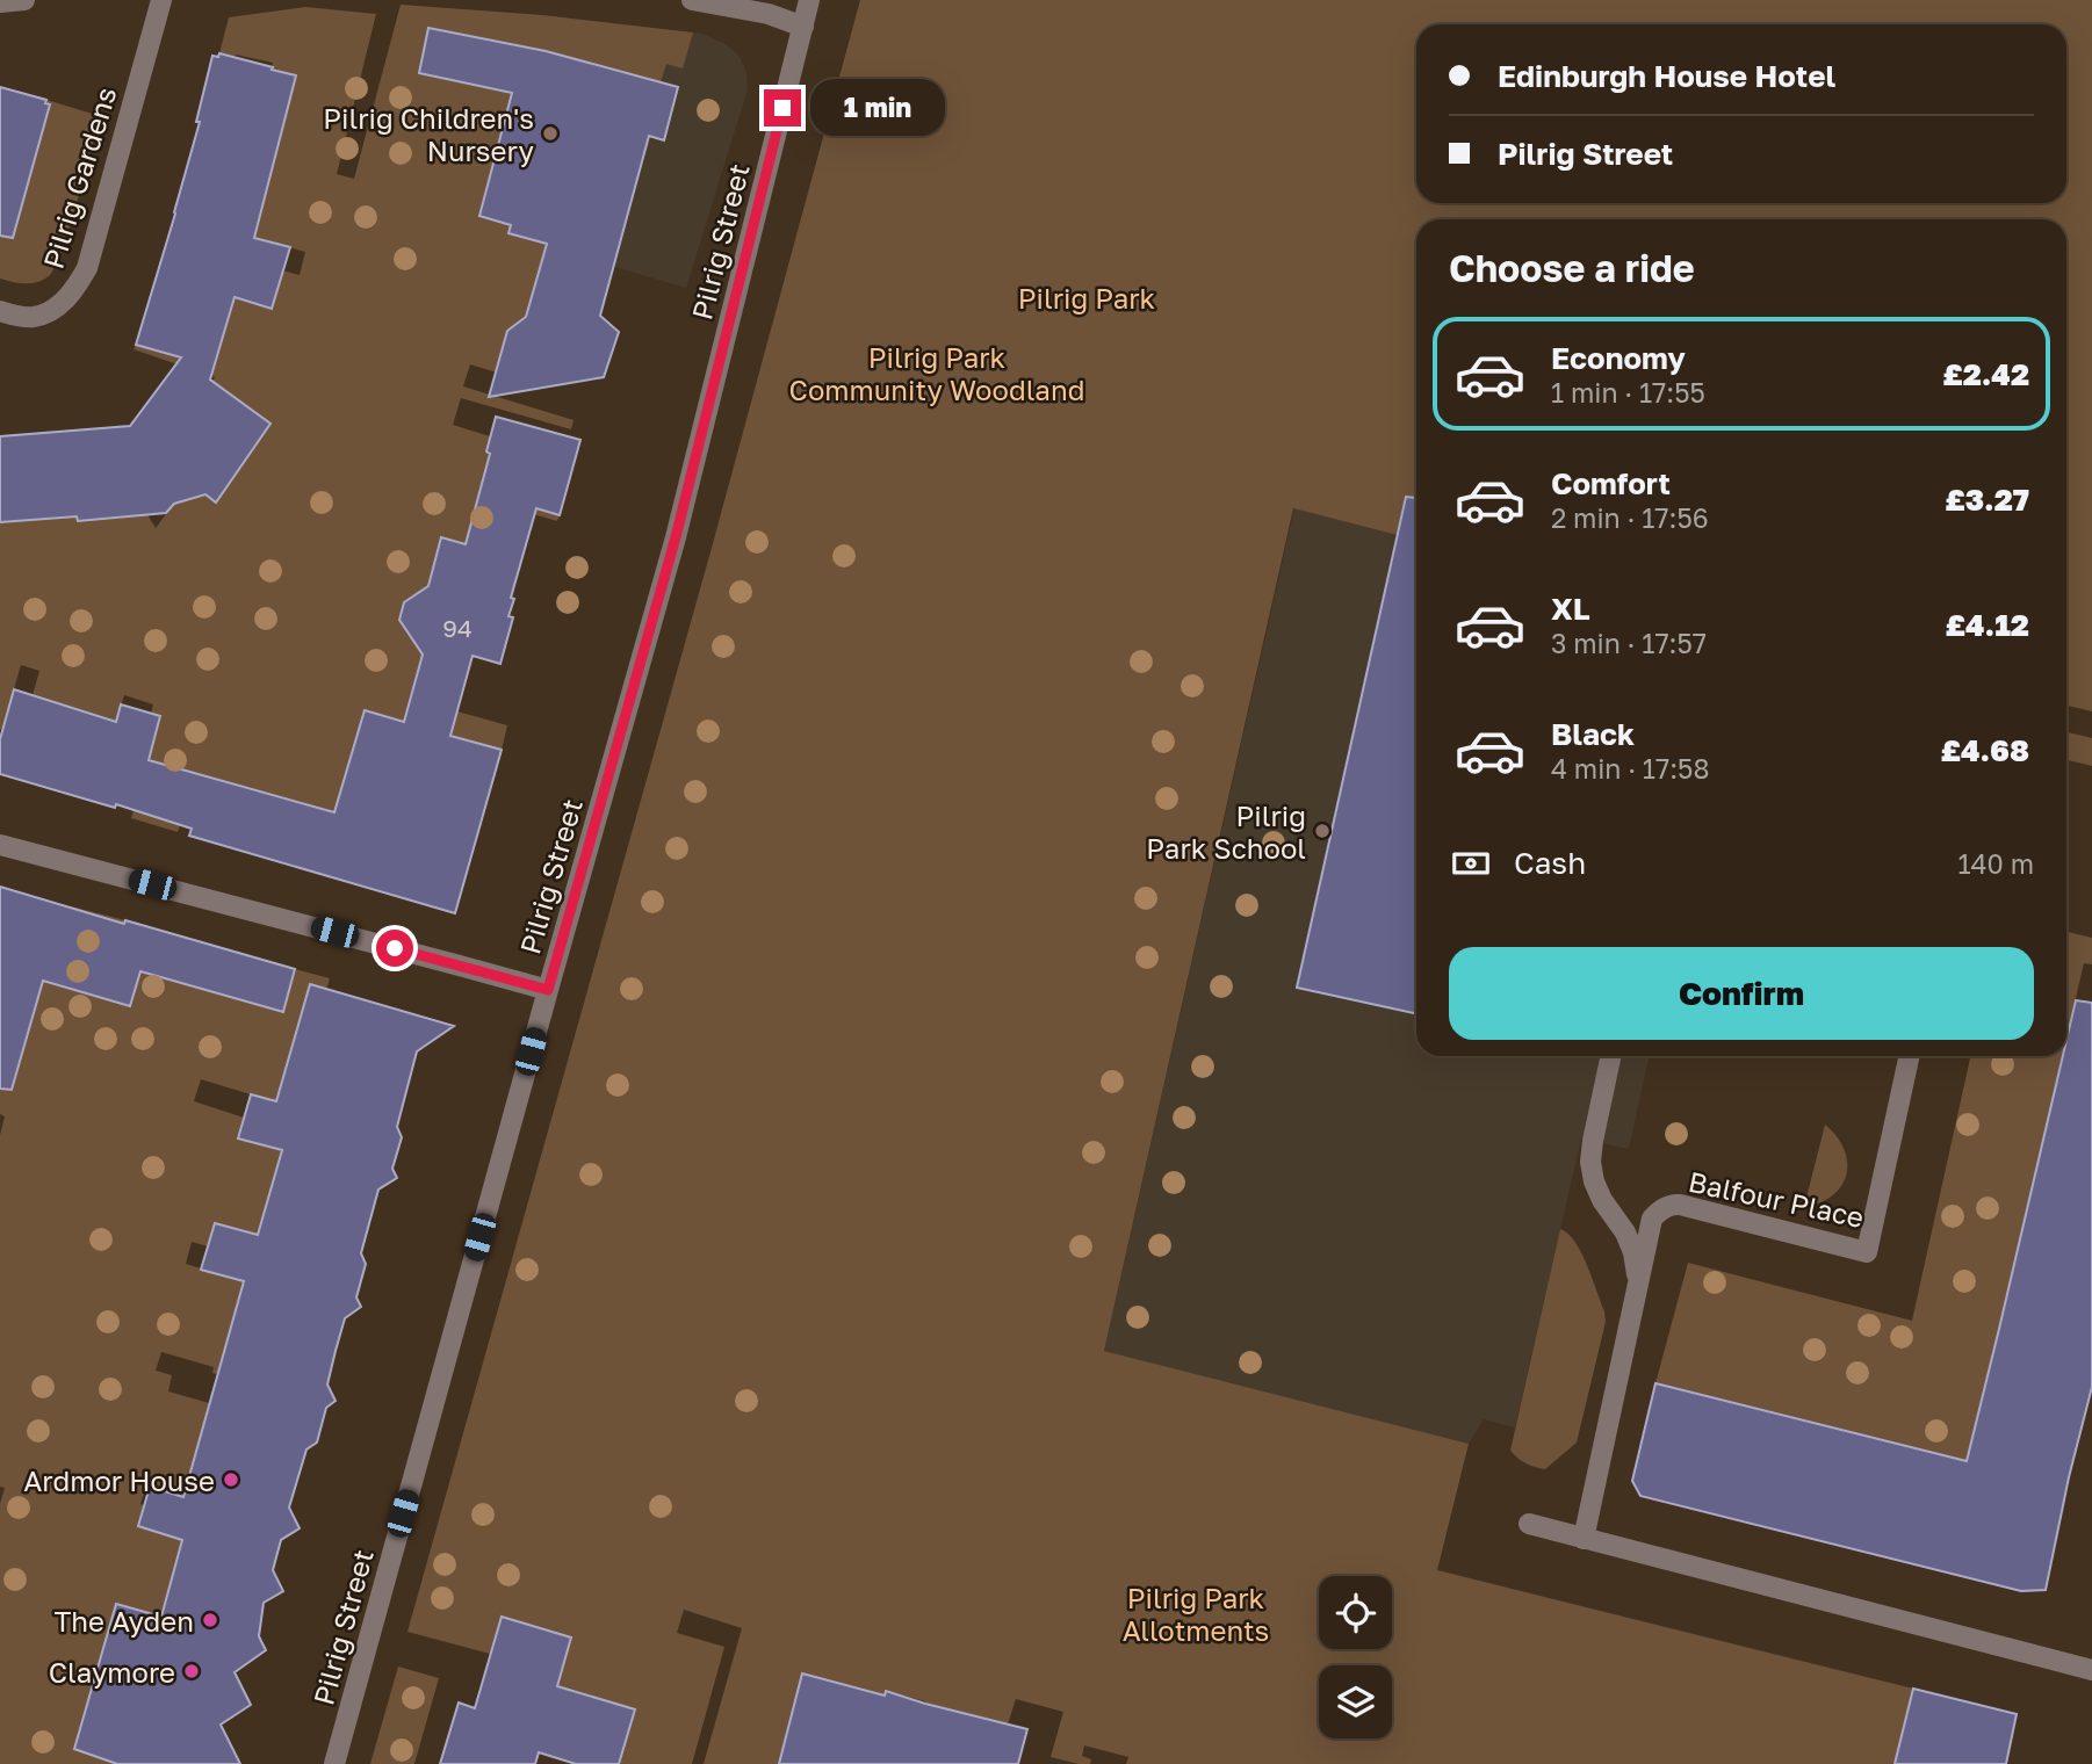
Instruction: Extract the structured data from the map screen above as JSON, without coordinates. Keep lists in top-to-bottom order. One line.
{"streets":{"street":["Pilrig Gardens","Pilrig Street","Balfour Place"]},"parks":["Pilrig Park","Pilrig Park Community Woodland","Pilrig Park Allotments"],"places":["Pilrig Children's Nursery","Pilrig Park School","Ardmor House","The Ayden","Claymore"],"house_numbers":["94"],"page":{"banner":["Edinburgh House Hotel","Pilrig Street"],"bubble":"1 min","heading":"Choose a ride","list":[{"name":"Economy","note":"1 min · 17:55","value":"£2.42"},{"name":"Comfort","note":"2 min · 17:56","value":"£3.27"},{"name":"XL","note":"3 min · 17:57","value":"£4.12"},{"name":"Black","note":"4 min · 17:58","value":"£4.68"}],"pay":["Cash","140 m"],"buttons":"Confirm"}}
